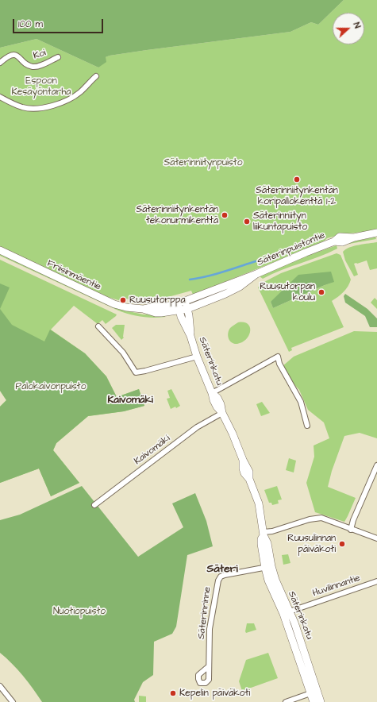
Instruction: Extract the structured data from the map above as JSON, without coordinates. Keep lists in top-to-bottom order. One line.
{"streets":{"main road":["Säterinpuistontie","Friisinmäentie","Säterinkatu"],"street":["Koi","Kaivomäki","Huvilinnantie","Säterinrinne"]},"crossings":[["Säterinpuistontie","Friisinmäentie"],["Säterinpuistontie","Säterinkatu"],["Friisinmäentie","Säterinkatu"],["Säterinkatu","Kaivomäki"],["Säterinkatu","Huvilinnantie"],["Säterinkatu","Säterinrinne"]],"districts":["Kaivomäki","Säteri"],"parks":["Espoon Kesäyöntarha","Säterinniitynpuisto","Palokaivonpuisto","Nuotiopuisto"],"places":["Säterinniitynkentän koripallokenttä 1-2","Säterinniitynkentän tekonurmikenttä","Säterinniityn liikuntapuisto","Ruusutorpan koulu","Ruusutorppa","Ruusulinnan päiväkoti","Kepelin päiväkoti"],"scale_bar":"100 m","north":"right"}
